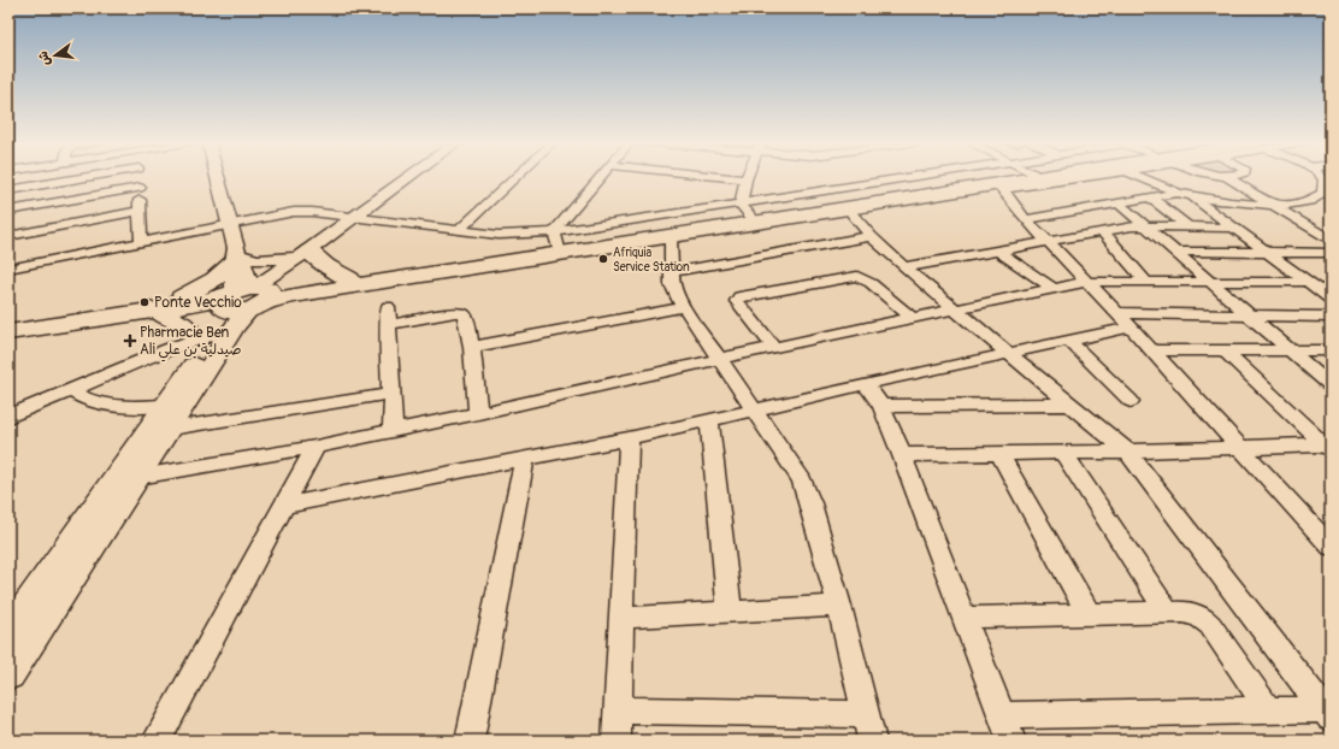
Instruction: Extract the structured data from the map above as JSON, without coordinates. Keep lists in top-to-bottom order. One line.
{"places":{"other":["Afriquia Service Station","Ponte Vecchio"],"health":["Pharmacie Ben Ali صيدلية بن علي"]},"north":"left"}
